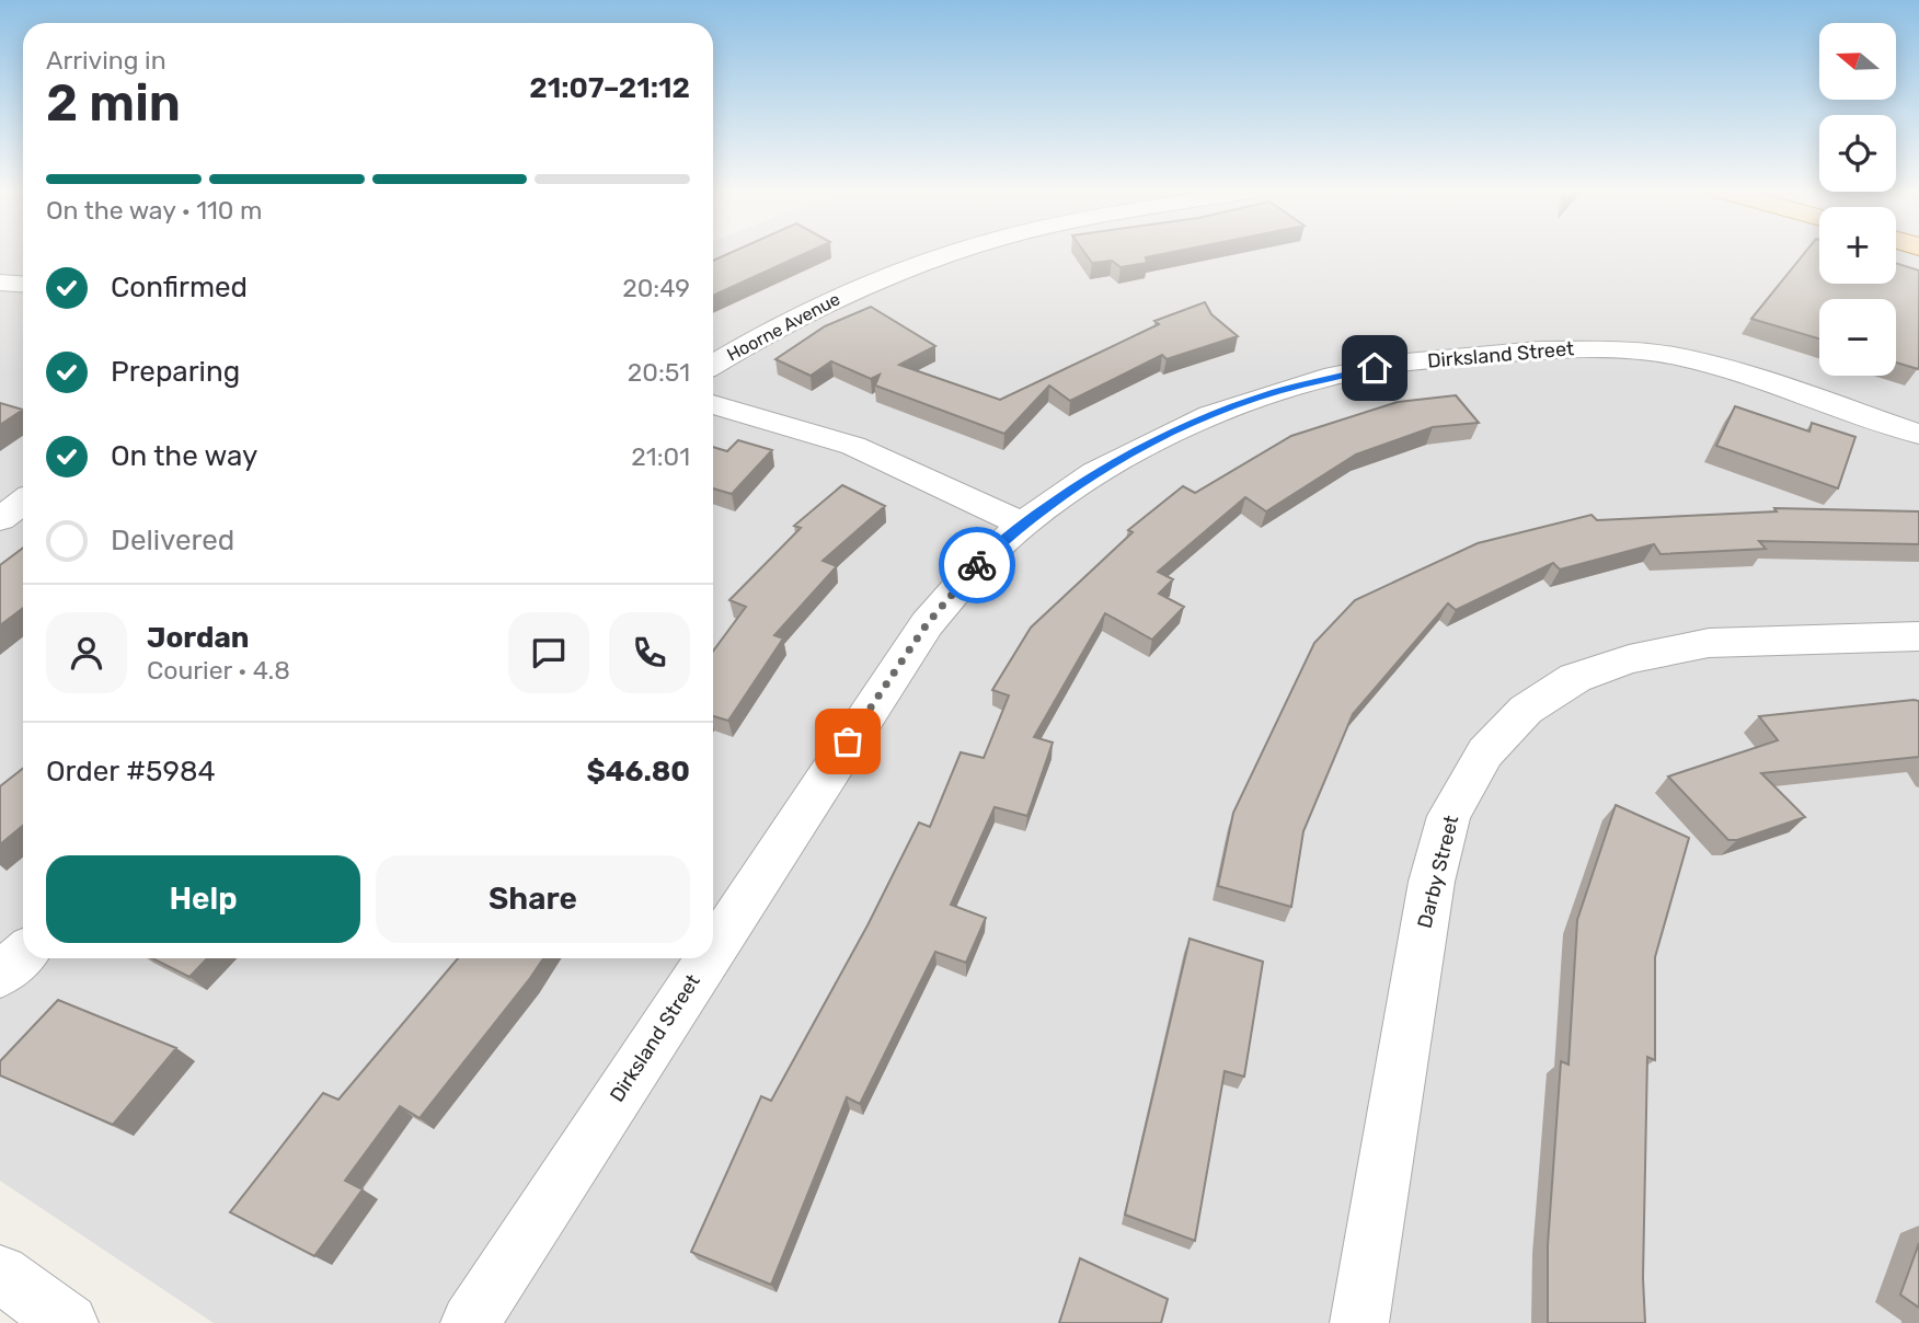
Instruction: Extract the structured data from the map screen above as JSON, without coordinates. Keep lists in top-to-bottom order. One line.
{"streets":{"street":["Hoorne Avenue","Dirksland Street","Darby Street"]},"north":"left","page":{"map_buttons":["+","−"],"heading":["2 min","Arriving in","21:07–21:12"],"panel":["Jordan","Courier · 4.8","Order #5984","$46.80"],"bar":"On the way · 110 m","list":[["Confirmed","20:49"],["Preparing","20:51"],["On the way","21:01"],"Delivered"],"buttons":["Help","Share"]}}
